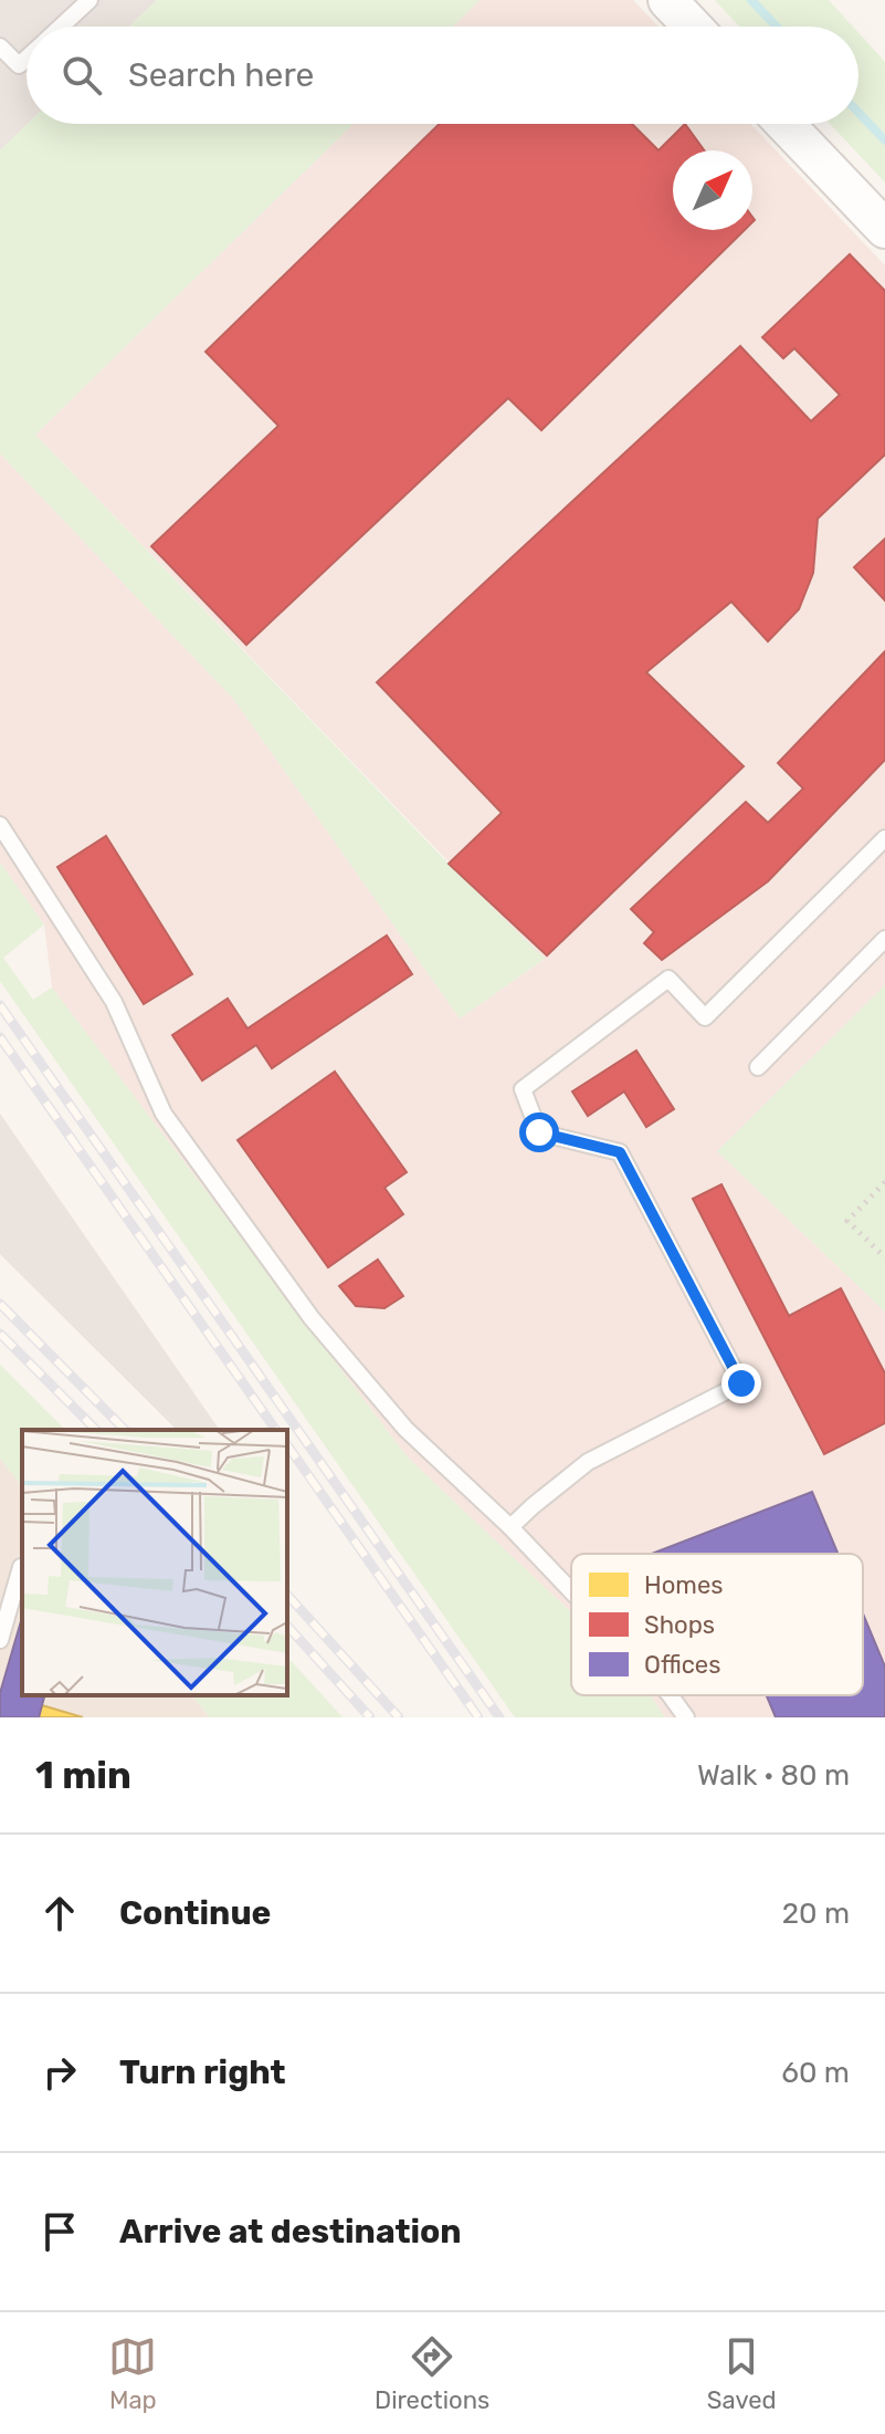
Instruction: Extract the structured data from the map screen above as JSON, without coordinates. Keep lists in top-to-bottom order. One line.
{"legend":["Homes","Shops","Offices"],"north":"top right","page":{"search":"Search here","heading":["1 min","Walk · 80 m"],"list":[["Continue","20 m"],["Turn right","60 m"],"Arrive at destination"],"nav":["Map","Directions","Saved"]}}
